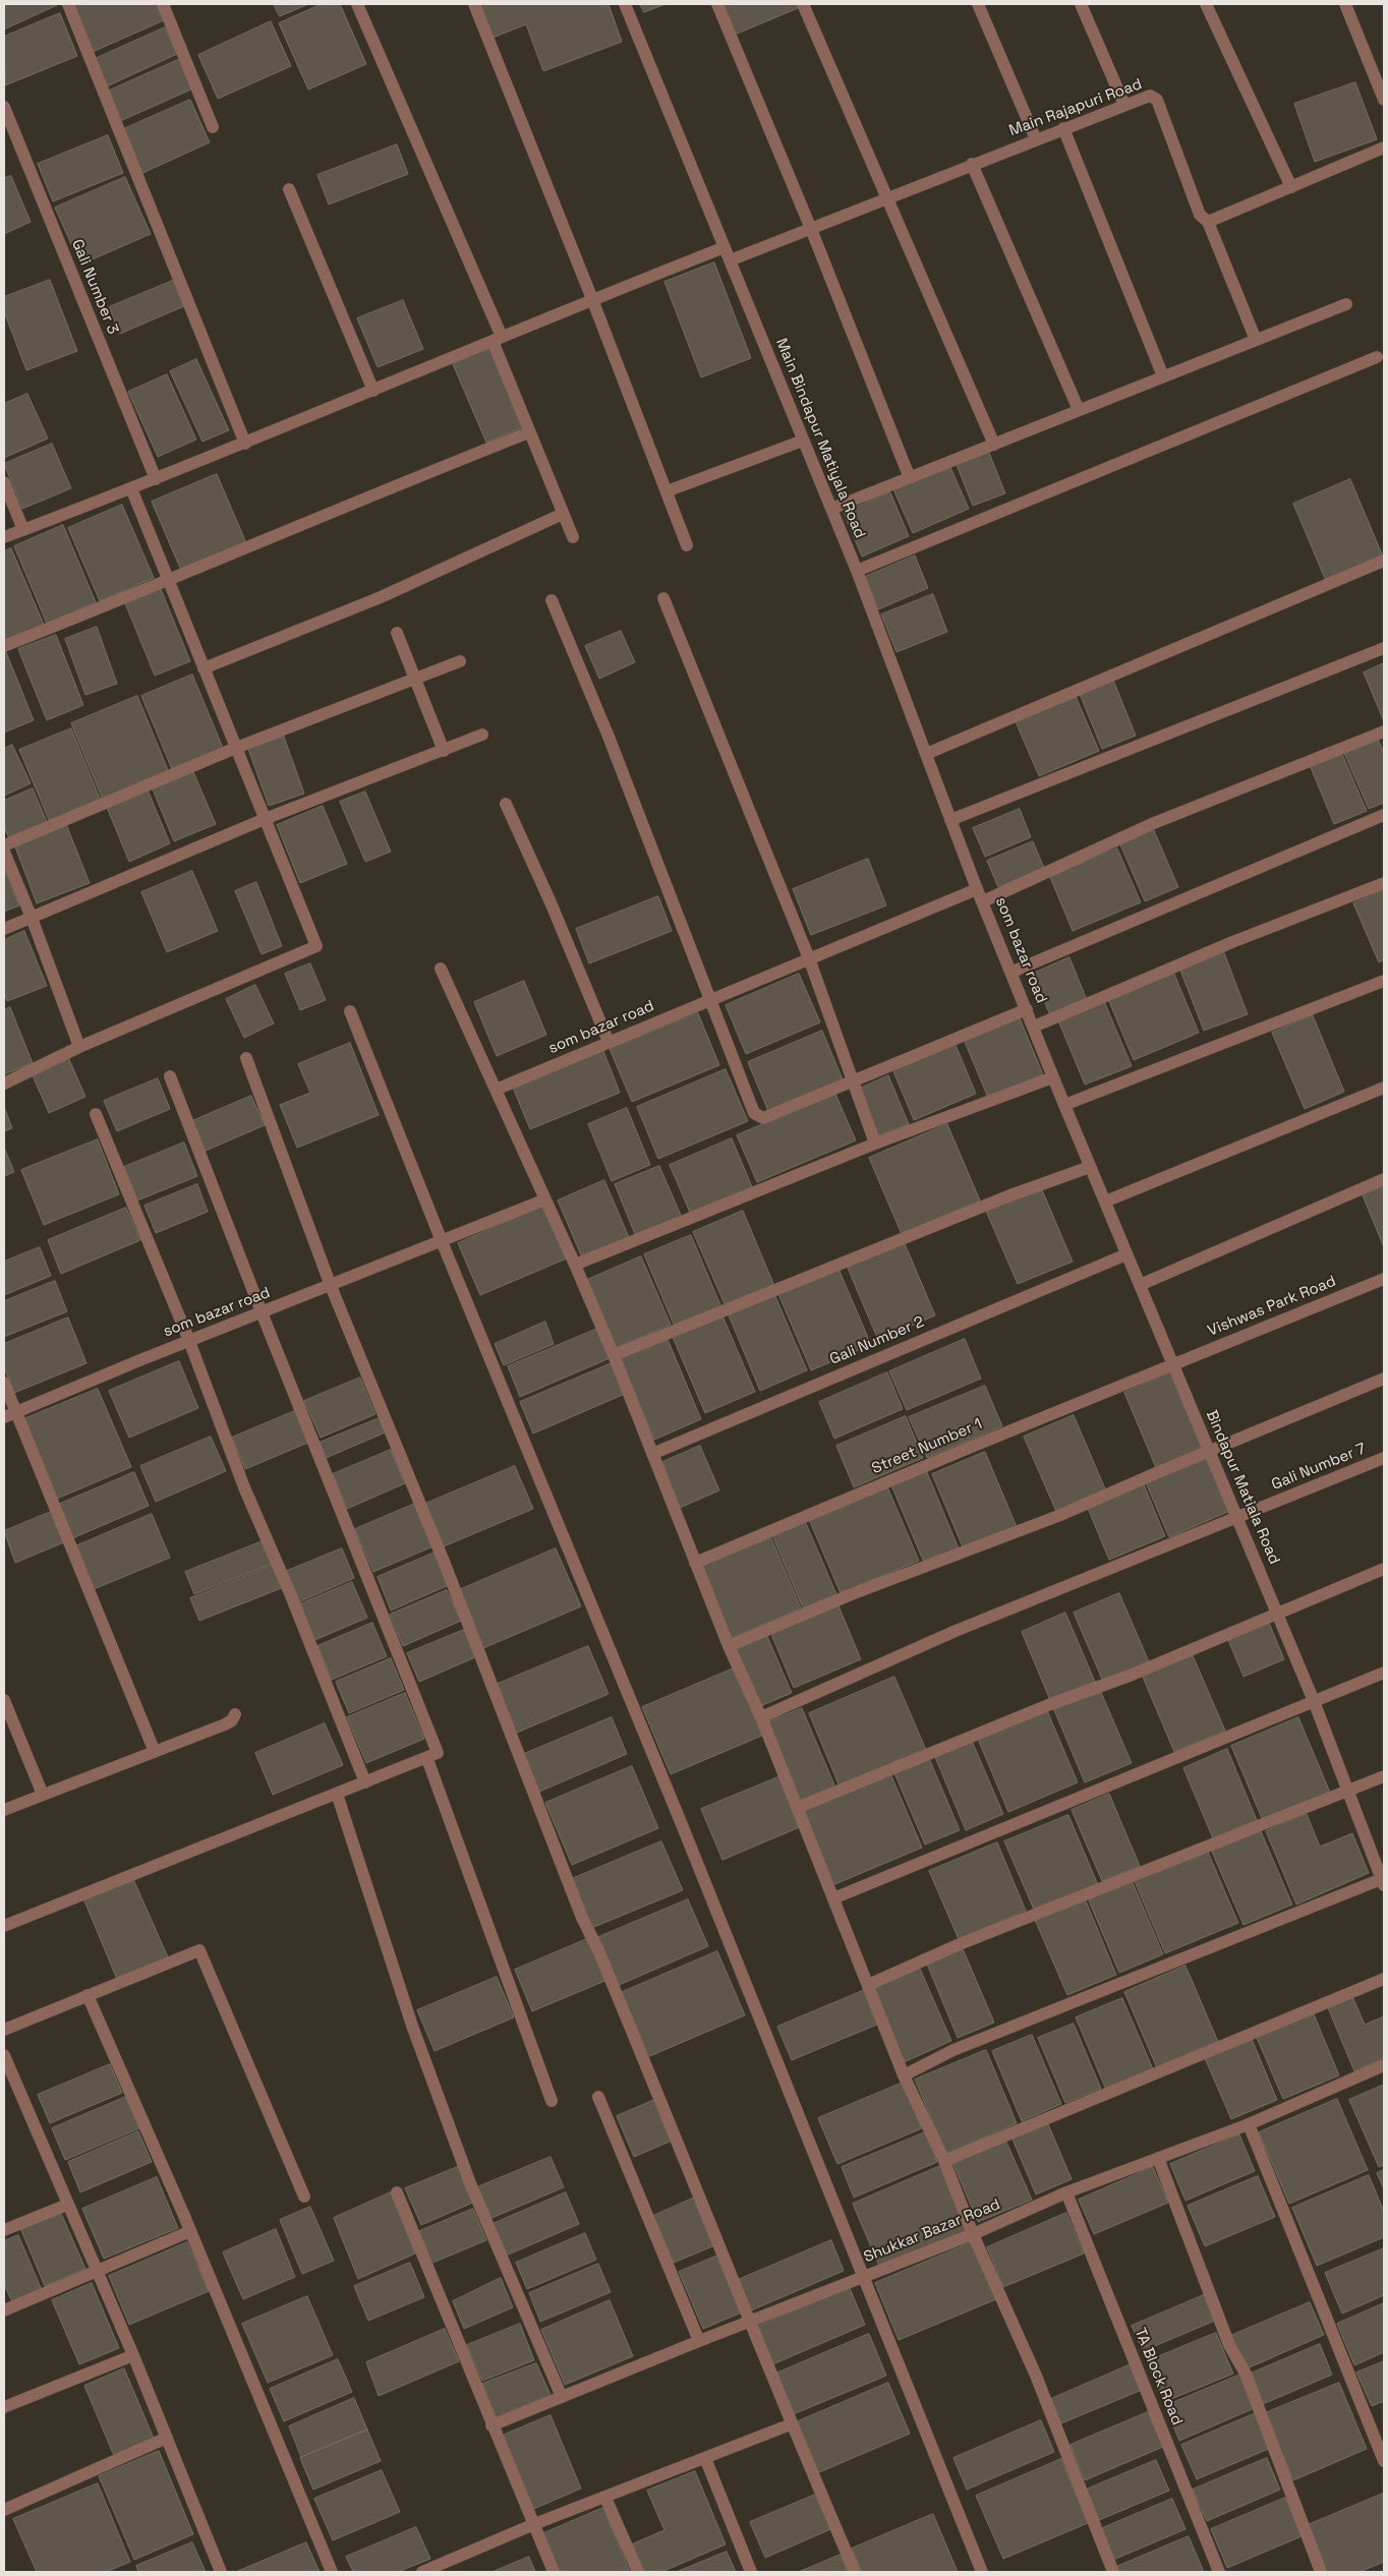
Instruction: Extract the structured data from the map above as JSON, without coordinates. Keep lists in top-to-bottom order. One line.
{"streets":{"street":["Main Rajapuri Road","Gali Number 3","Main Bindapur Matiyala Road","som bazar road","Vishwas Park Road","Gali Number 2","Street Number 1","Gali Number 7","Bindapur Matiala Road","Shukkar Bazar Road","TA Block Road"]},"crossings":[["Main Rajapuri Road","Main Bindapur Matiyala Road"],["Main Bindapur Matiyala Road","som bazar road"],["som bazar road","Bindapur Matiala Road"],["Vishwas Park Road","Street Number 1"],["Vishwas Park Road","Bindapur Matiala Road"],["Gali Number 2","Bindapur Matiala Road"],["Street Number 1","Bindapur Matiala Road"],["Gali Number 7","Bindapur Matiala Road"],["Shukkar Bazar Road","TA Block Road"]]}
